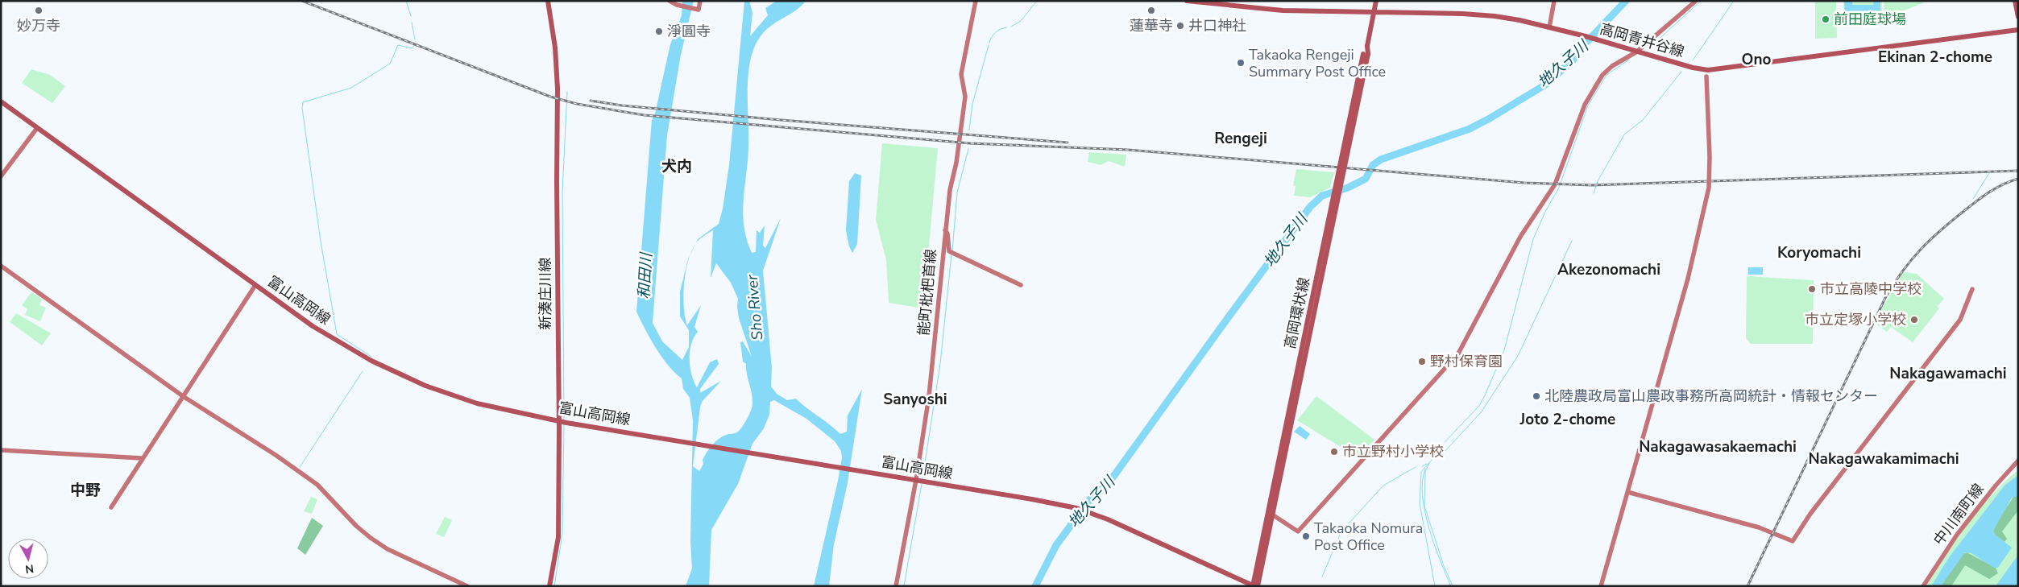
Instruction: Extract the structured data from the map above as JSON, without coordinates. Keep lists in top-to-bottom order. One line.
{"streets":{"main road":["高岡青井谷線","新湊庄川線","富山高岡線","高岡環状線"],"street":["能町枇杷首線","中川南町線"]},"crossings":[["高岡青井谷線","高岡環状線"],["能町枇杷首線","富山高岡線"],["新湊庄川線","富山高岡線"],["富山高岡線","高岡環状線"]],"districts":["Ekinan 2-chome","Ono","Rengeji","犬内","Koryomachi","Akezonomachi","Nakagawamachi","Sanyoshi","Joto 2-chome","Nakagawasakaemachi","Nakagawakamimachi","中野"],"water":["地久子川","和田川","Sho River"],"places":["妙万寺","蓮華寺","前田庭球場","井口神社","淨圓寺","Takaoka Rengeji Summary Post Office","市立高陵中学校","市立定塚小学校","野村保育園","北陸農政局富山農政事務所高岡統計・情報センター","市立野村小学校","Takaoka Nomura Post Office"],"north":"bottom"}
